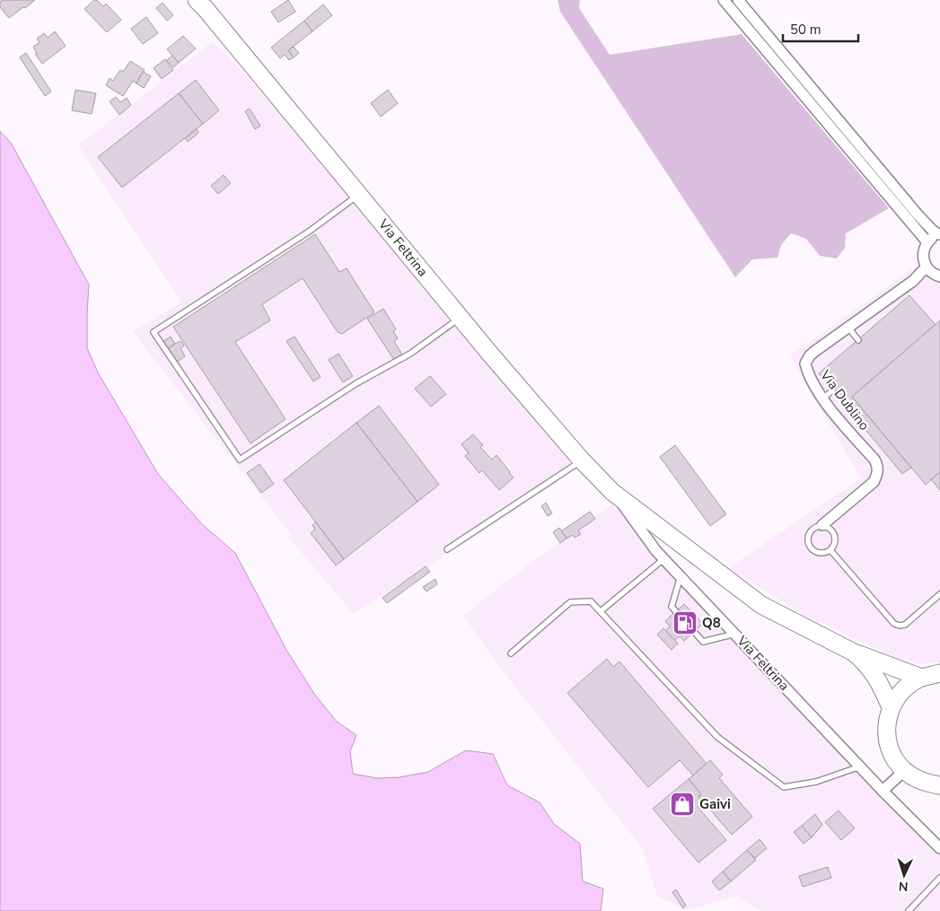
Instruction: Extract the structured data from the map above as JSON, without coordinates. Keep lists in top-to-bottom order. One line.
{"streets":{"main road":["Via Feltrina"],"street":["Via Dublino"]},"places":{"fuel station":["Q8"],"shop":["Gaivi"]},"scale_bar":"50 m","north":"bottom"}
